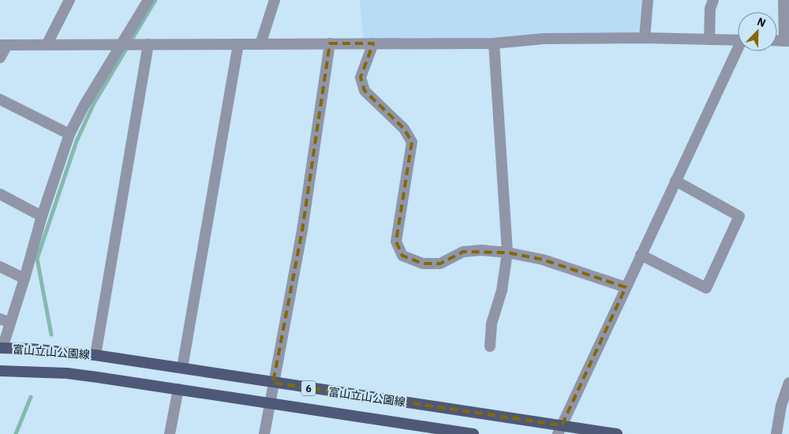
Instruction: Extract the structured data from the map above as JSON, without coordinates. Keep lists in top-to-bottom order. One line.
{"streets":{"main road":["富山立山公園線","6"]},"north":"top right"}
